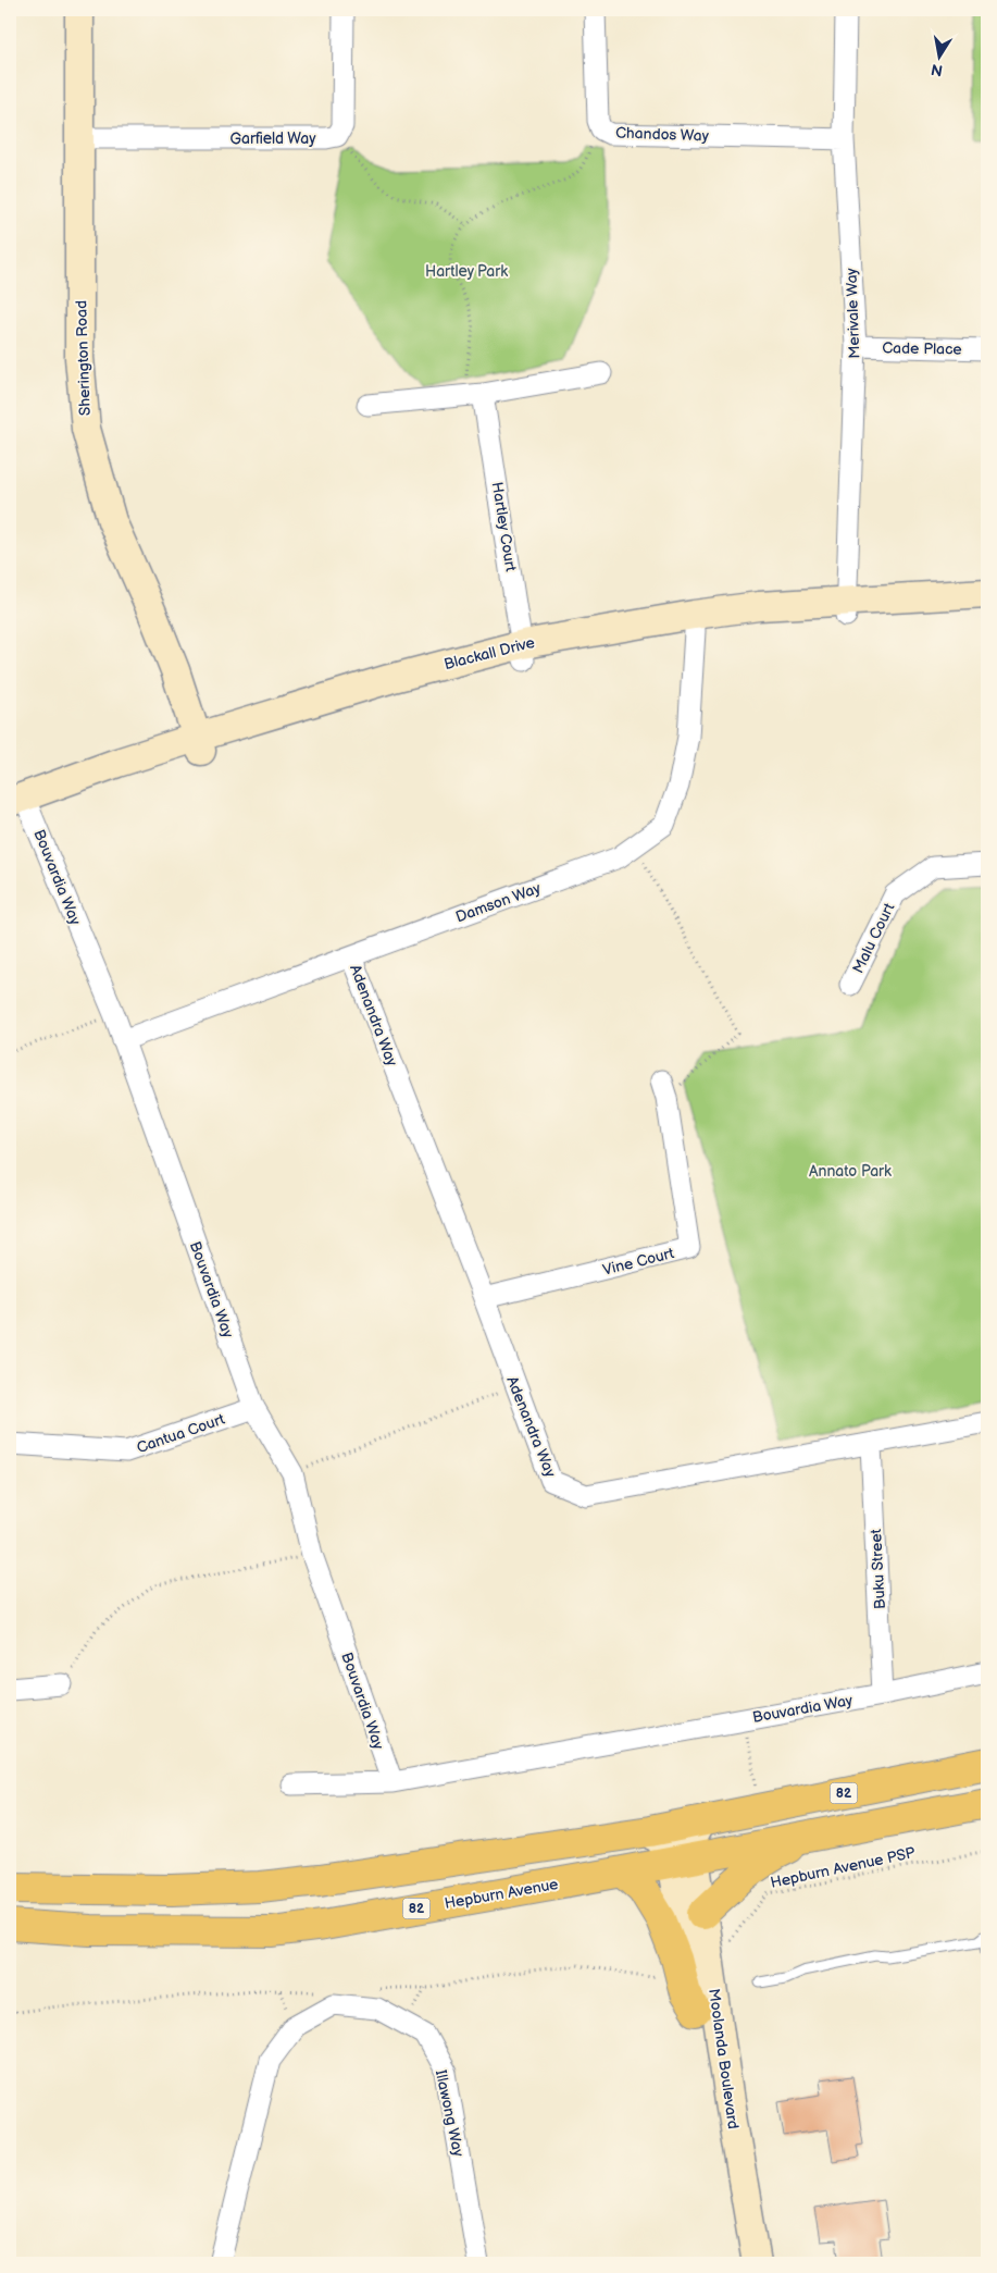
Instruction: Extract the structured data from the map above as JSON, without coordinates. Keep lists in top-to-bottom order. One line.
{"streets":{"main road":["82","Hepburn Avenue"],"street":["Chandos Way","Garfield Way","Merivale Way","Cade Place","Sherington Road","Hartley Court","Blackall Drive","Bouvardia Way","Damson Way","Malu Court","Adenandra Way","Vine Court","Cantua Court","Buku Street","Moolanda Boulevard","Illawong Way"],"path":["Hepburn Avenue PSP"]},"crossings":[["Chandos Way","Merivale Way"],["Garfield Way","Sherington Road"],["Merivale Way","Cade Place"],["Merivale Way","Blackall Drive"],["Sherington Road","Blackall Drive"],["Hartley Court","Blackall Drive"],["Blackall Drive","Bouvardia Way"],["Blackall Drive","Damson Way"],["Bouvardia Way","Damson Way"],["Bouvardia Way","Cantua Court"],["Bouvardia Way","Buku Street"],["Damson Way","Adenandra Way"],["Adenandra Way","Vine Court"],["Adenandra Way","Buku Street"],["82","Moolanda Boulevard"],["Hepburn Avenue","Moolanda Boulevard"]],"parks":["Hartley Park","Annato Park"],"north":"bottom"}
